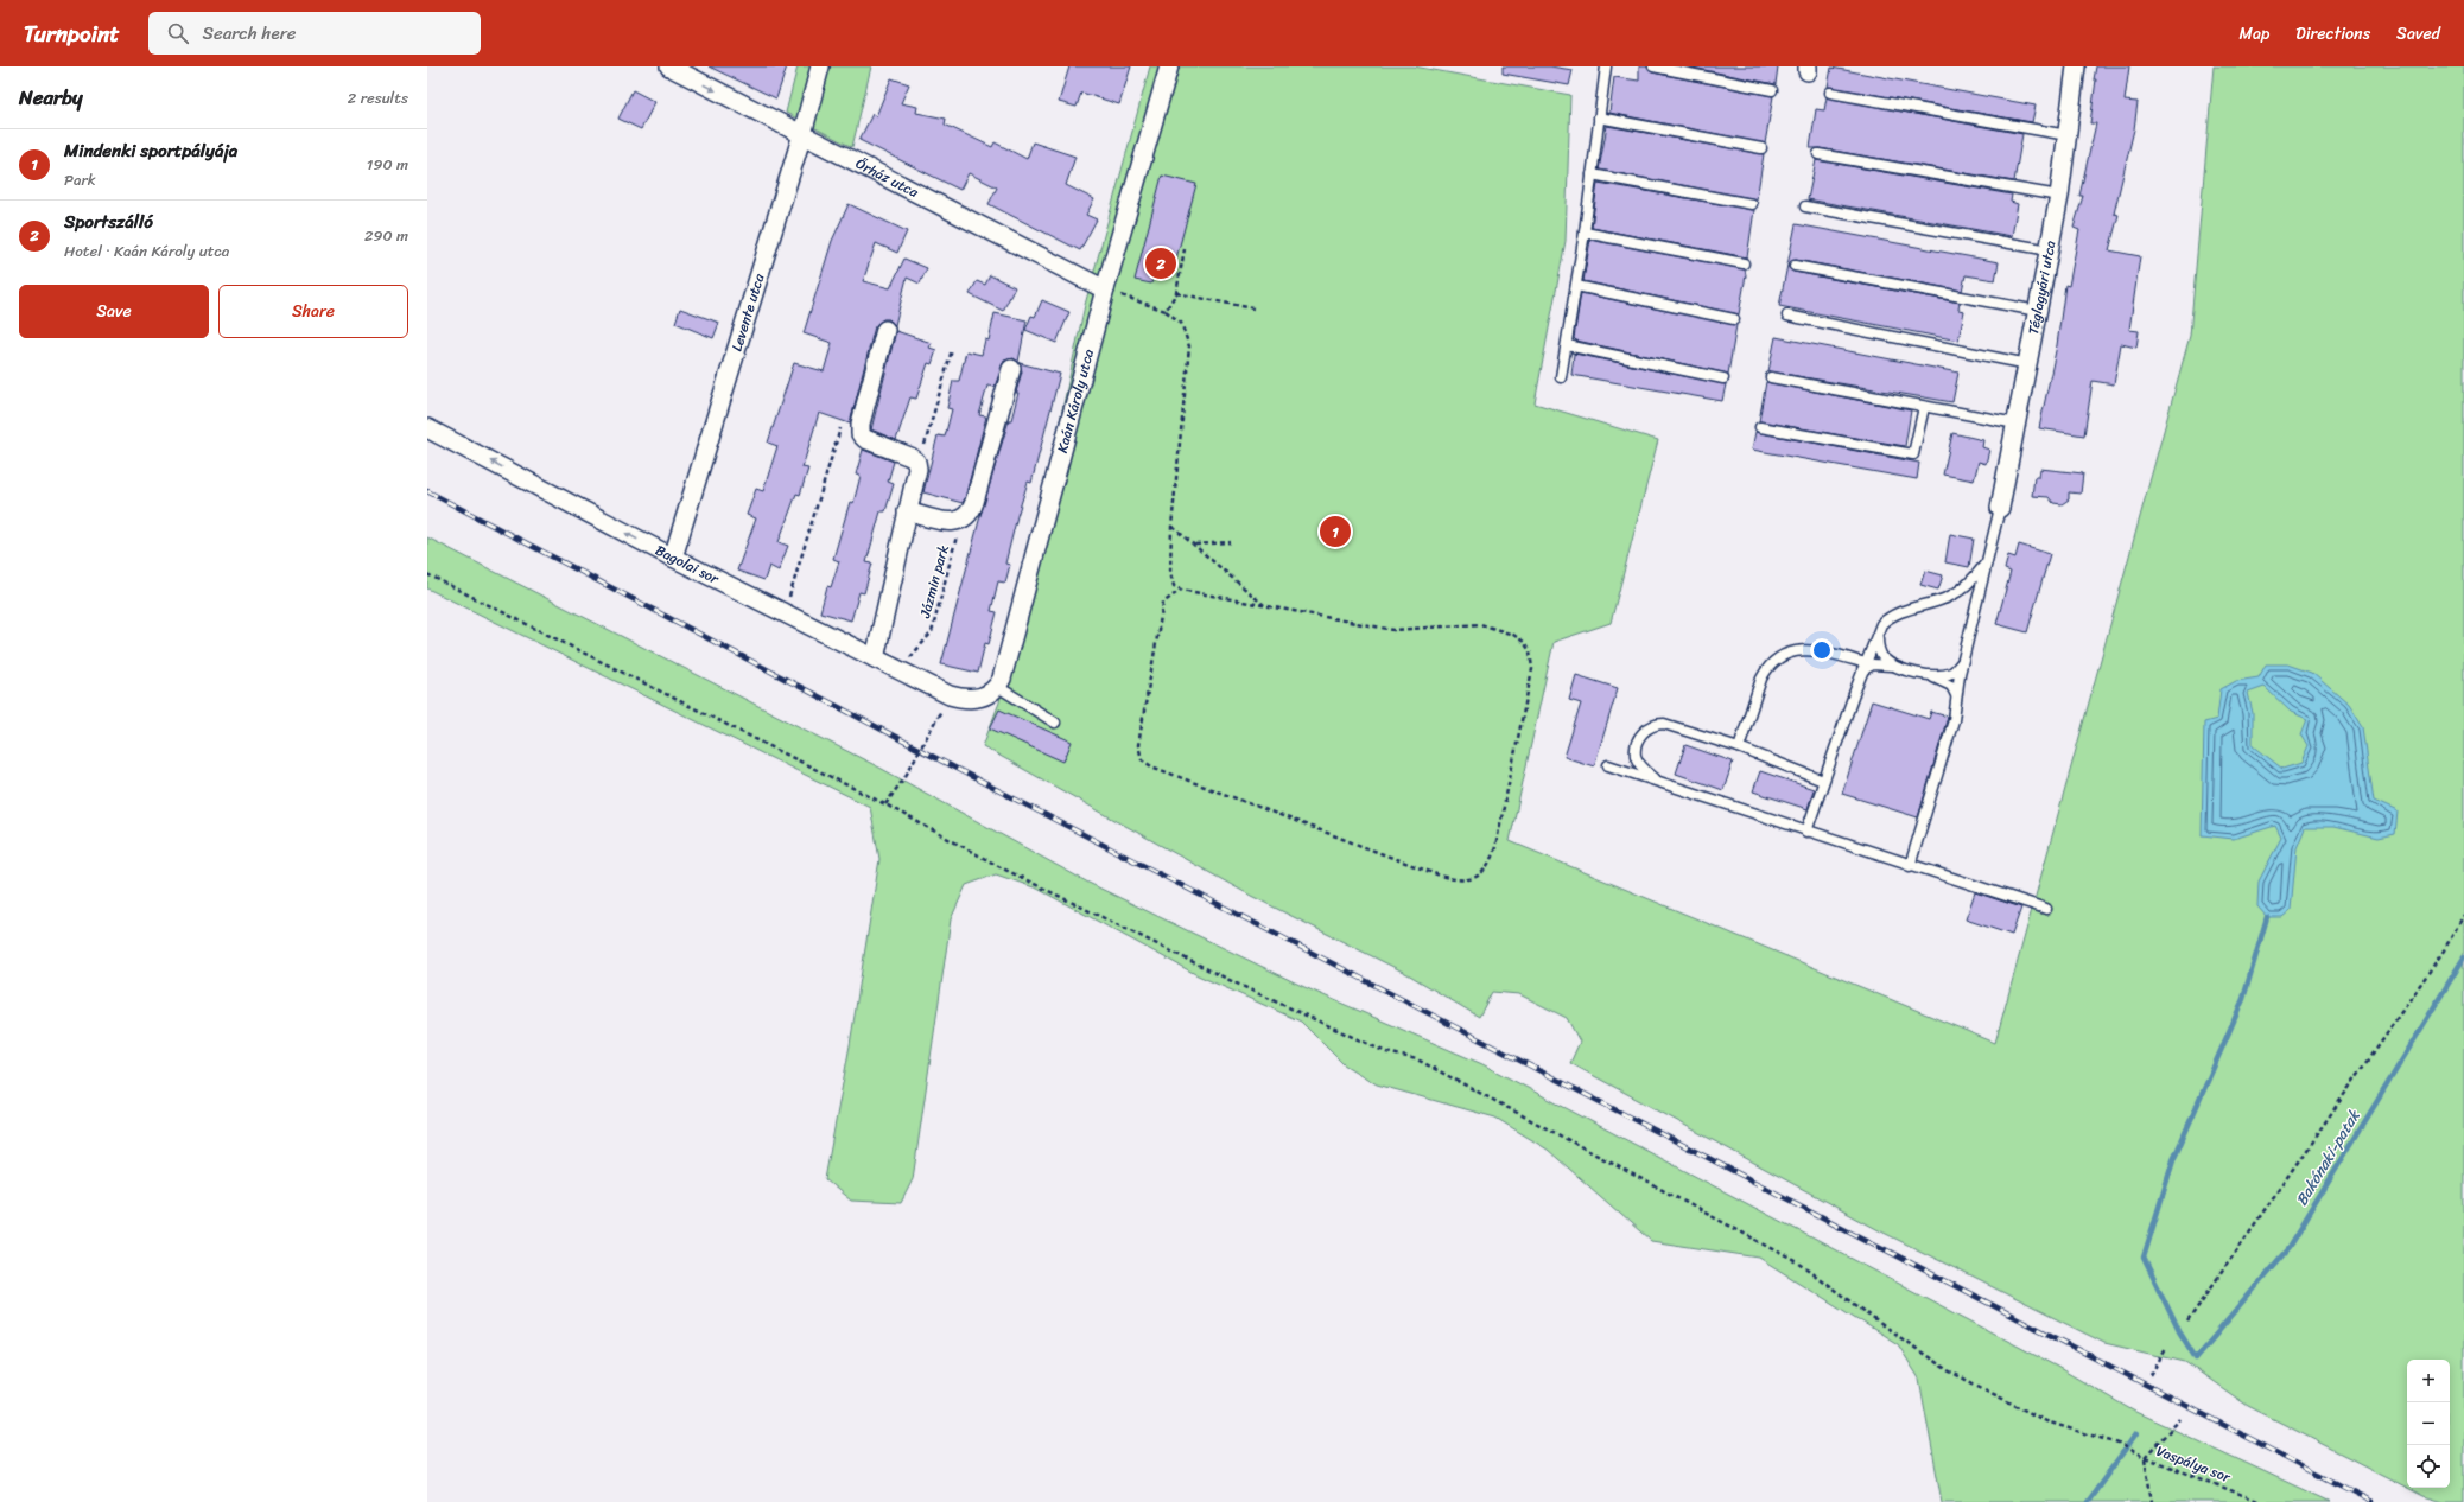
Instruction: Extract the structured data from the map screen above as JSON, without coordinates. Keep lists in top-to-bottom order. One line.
{"streets":{"street":["Őrház utca","Téglagyári utca","Levente utca","Kaán Károly utca","Bagolai sor"],"path":["Jázmin park","Vaspálya sor"]},"crossings":[["Őrház utca","Levente utca"],["Őrház utca","Kaán Károly utca"],["Levente utca","Bagolai sor"],["Kaán Károly utca","Bagolai sor"]],"one_way":["Bagolai sor"],"water":["Bakónaki-patak"],"page":{"header":"Turnpoint","search":"Search here","nav":["Map","Directions","Saved"],"heading":["Nearby","2 results"],"list":[{"mark":"1","name":"Mindenki sportpályája","note":"Park","value":"190 m"},{"mark":"2","name":"Sportszálló","note":"Hotel · Kaán Károly utca","value":"290 m"}],"pins":["2","1"],"buttons":["Save","Share"],"map_buttons":["+","−"]}}
